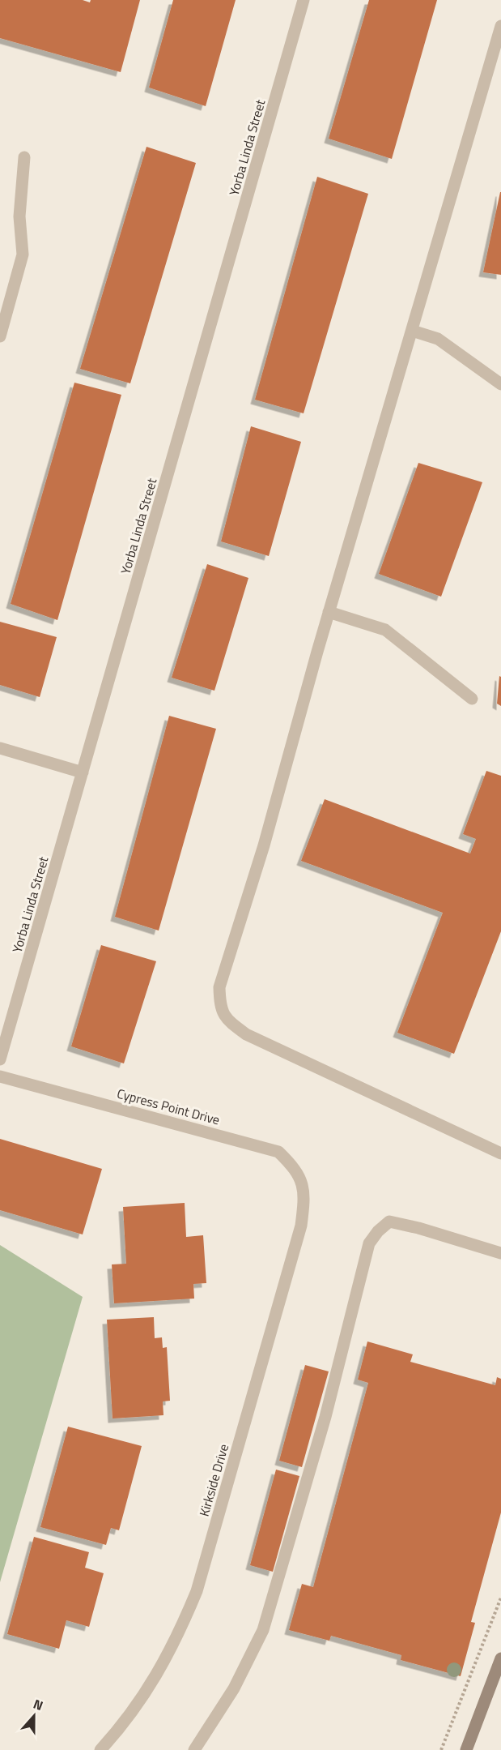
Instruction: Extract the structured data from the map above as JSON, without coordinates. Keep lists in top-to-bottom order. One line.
{"streets":{"street":["Yorba Linda Street","Cypress Point Drive","Kirkside Drive"]},"crossings":[["Cypress Point Drive","Kirkside Drive"]],"north":"top"}
